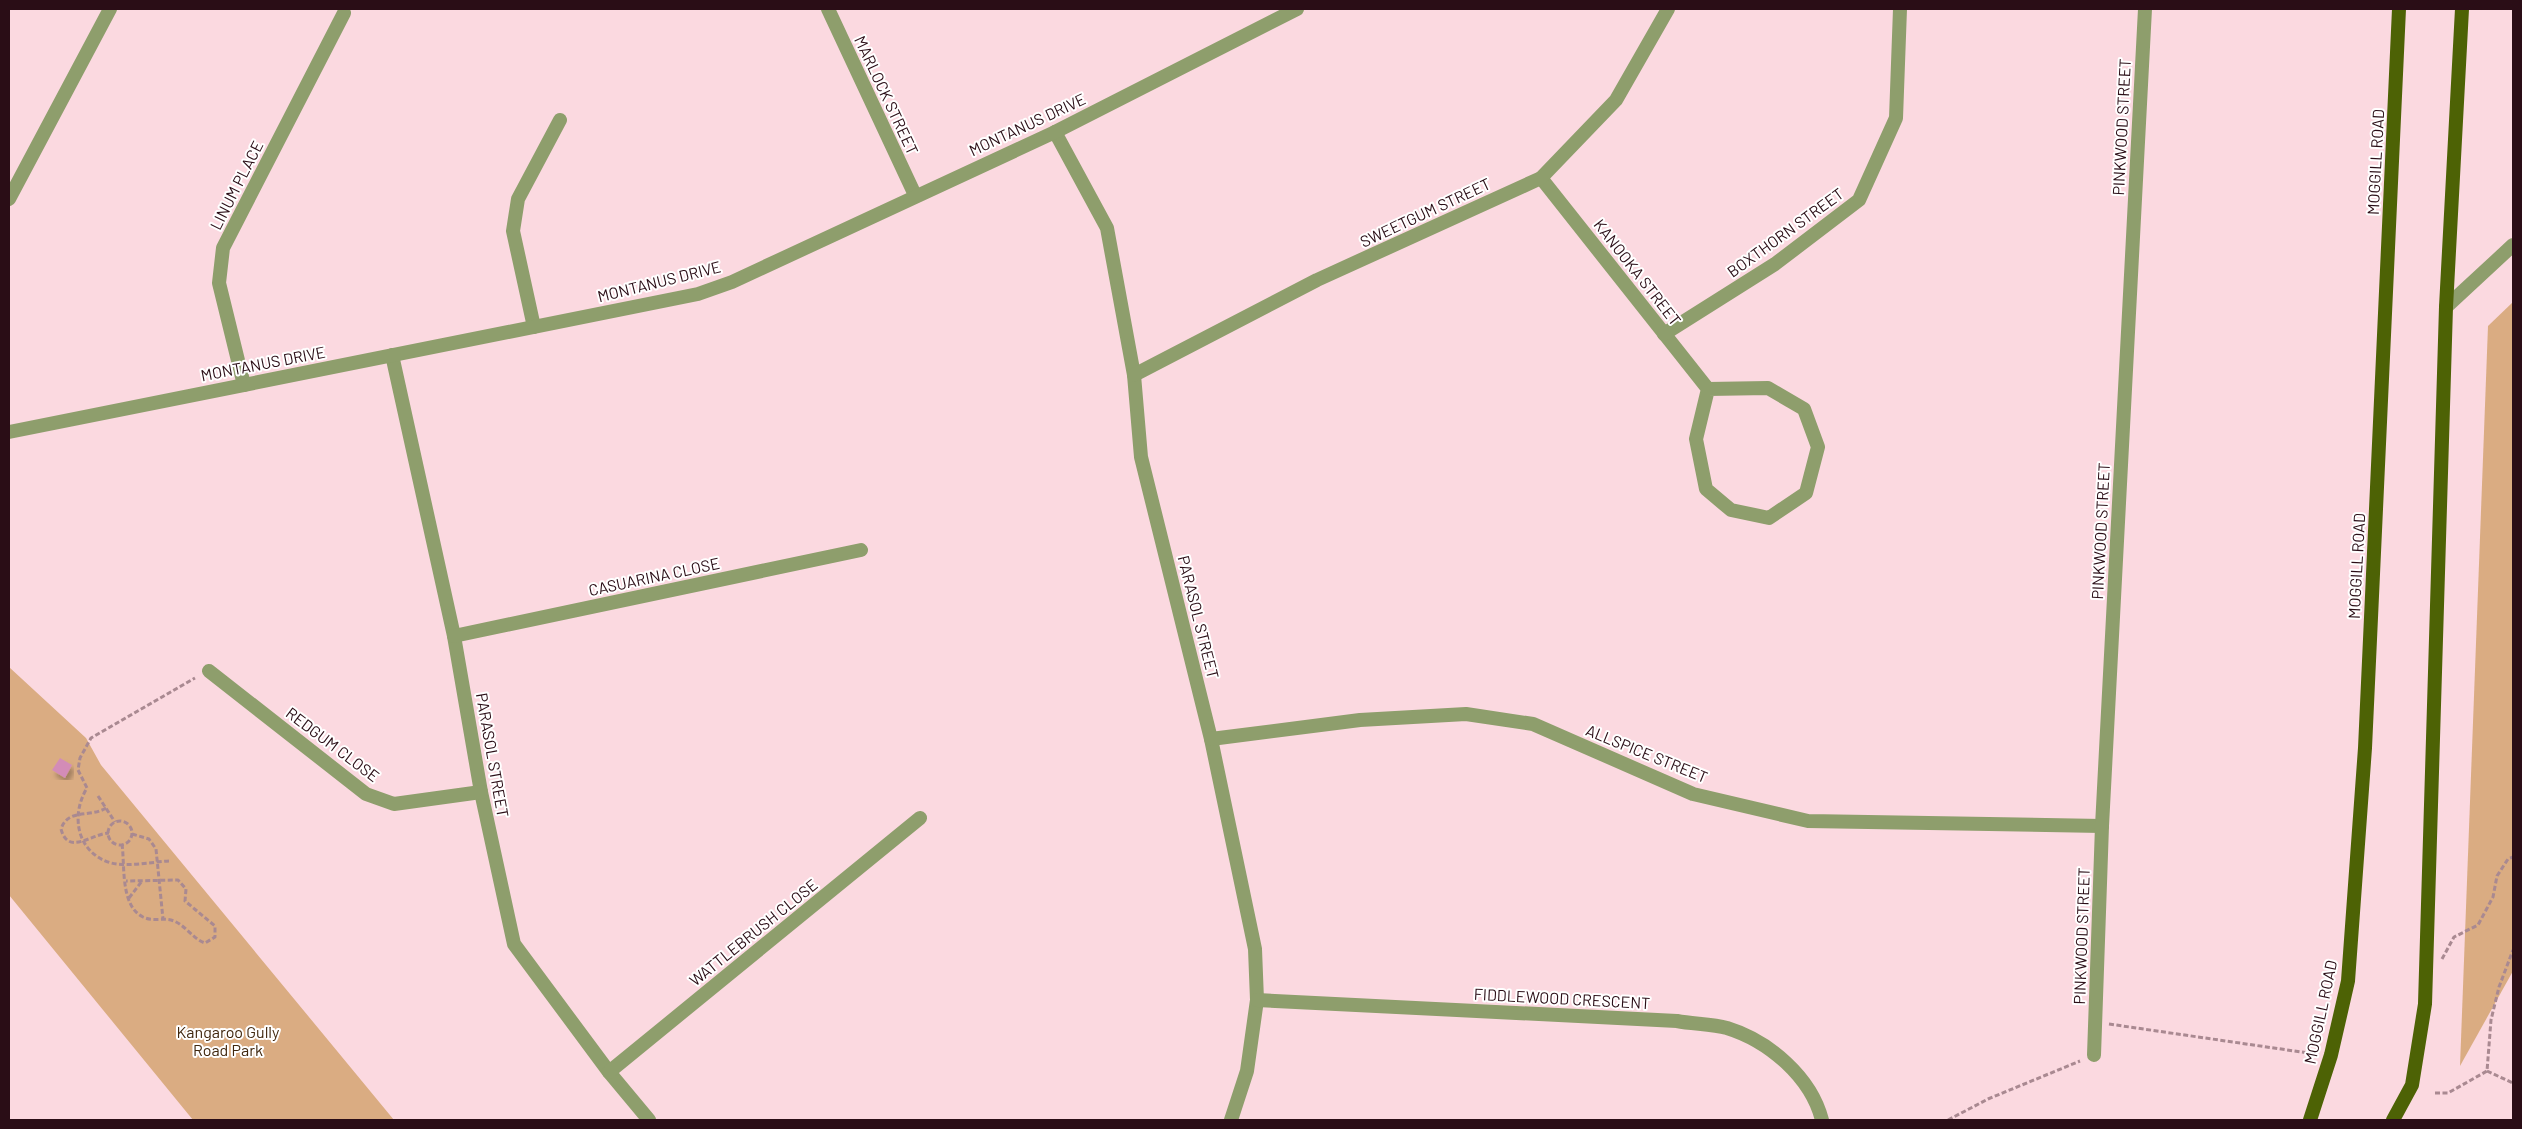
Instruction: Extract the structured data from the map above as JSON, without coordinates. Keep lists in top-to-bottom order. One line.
{"streets":{"main road":["MOGGILL ROAD"],"street":["MARLOCK STREET","MONTANUS DRIVE","PINKWOOD STREET","LINUM PLACE","SWEETGUM STREET","BOXTHORN STREET","KANOOKA STREET","CASUARINA CLOSE","PARASOL STREET","REDGUM CLOSE","ALLSPICE STREET","WATTLEBRUSH CLOSE","FIDDLEWOOD CRESCENT"]},"crossings":[["MARLOCK STREET","MONTANUS DRIVE"],["MONTANUS DRIVE","LINUM PLACE"],["MONTANUS DRIVE","PARASOL STREET"],["PINKWOOD STREET","ALLSPICE STREET"],["SWEETGUM STREET","KANOOKA STREET"],["SWEETGUM STREET","PARASOL STREET"],["BOXTHORN STREET","KANOOKA STREET"],["CASUARINA CLOSE","PARASOL STREET"],["PARASOL STREET","REDGUM CLOSE"],["PARASOL STREET","ALLSPICE STREET"],["PARASOL STREET","WATTLEBRUSH CLOSE"],["PARASOL STREET","FIDDLEWOOD CRESCENT"]],"parks":["Kangaroo Gully Road Park"]}
